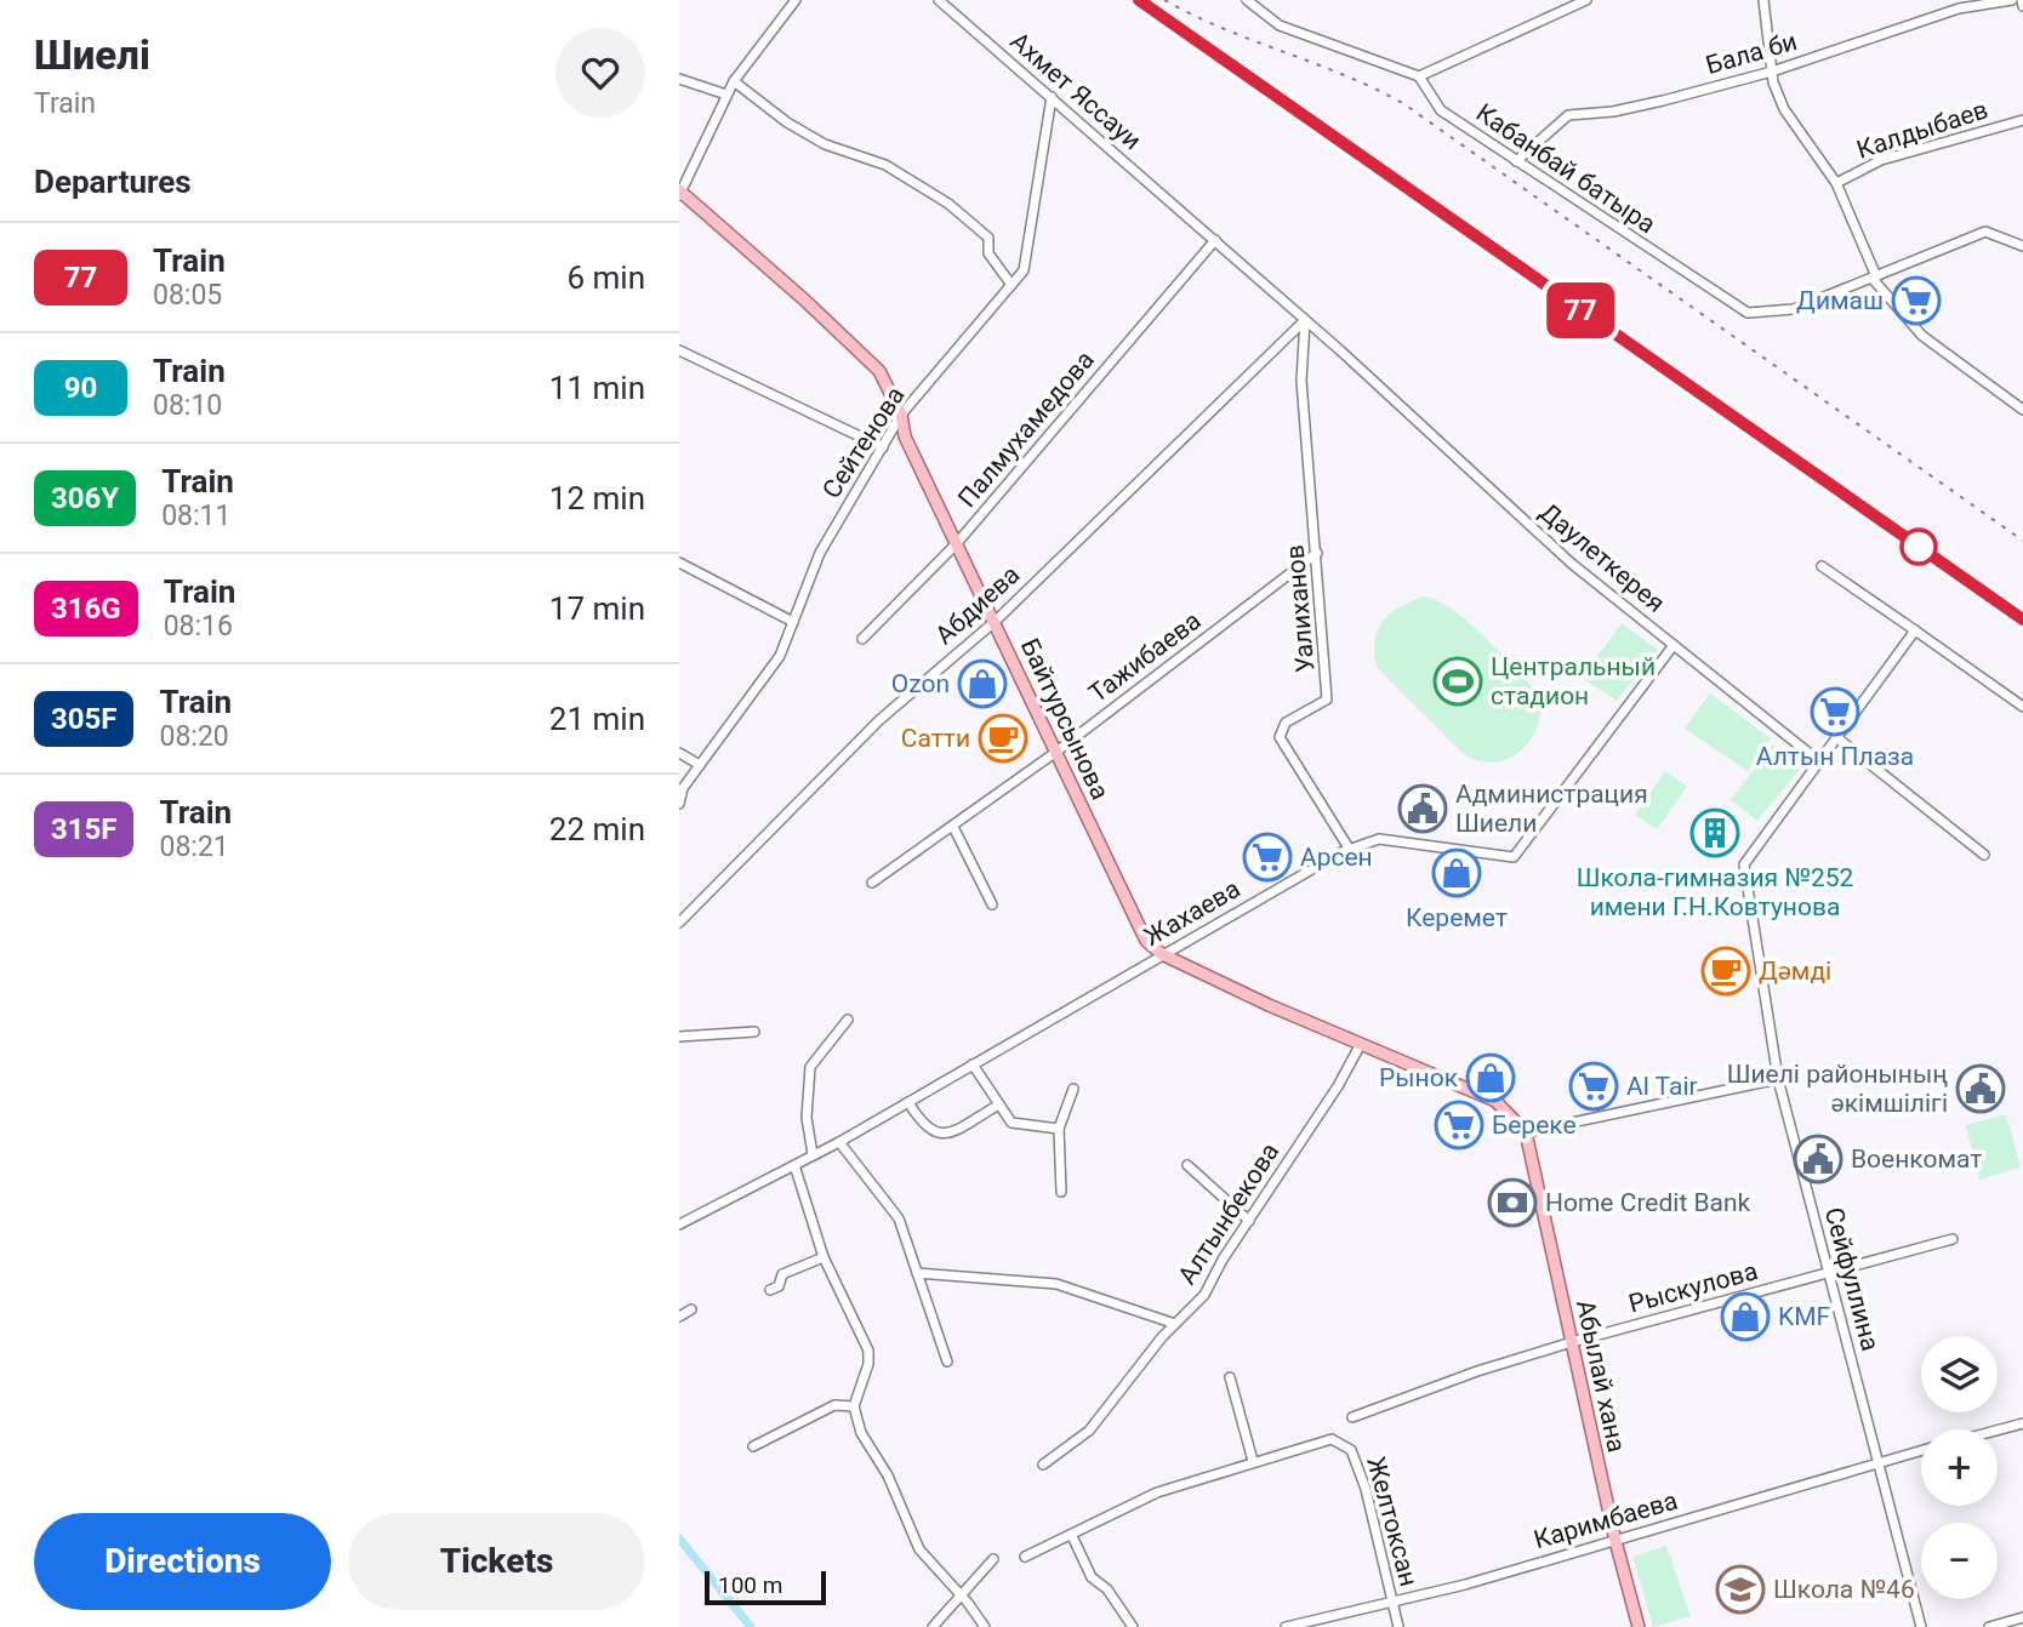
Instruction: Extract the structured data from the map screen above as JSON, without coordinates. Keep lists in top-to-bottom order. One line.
{"streets":{"main road":["Байтурсынова","Абылай хана"],"street":["Бала би","Ахмет Яссауи","Калдыбаев","Кабанбай батыра","Палмухамедова","Сейтенова","Даулеткерея","Абдиева","Уалиханов","Тажибаева","Жахаева","Алтынбекова","Сейфуллина","Рыскулова","Каримбаева","Желтоксан"]},"crossings":[["Бала би","Кабанбай батыра"],["Ахмет Яссауи","Сейтенова"],["Ахмет Яссауи","Даулеткерея"],["Палмухамедова","Даулеткерея"],["Палмухамедова","Байтурсынова"],["Сейтенова","Байтурсынова"],["Даулеткерея","Абдиева"],["Даулеткерея","Уалиханов"],["Даулеткерея","Жахаева"],["Даулеткерея","Сейфуллина"],["Абдиева","Уалиханов"],["Абдиева","Байтурсынова"],["Уалиханов","Тажибаева"],["Уалиханов","Жахаева"],["Тажибаева","Байтурсынова"],["Байтурсынова","Жахаева"],["Сейфуллина","Рыскулова"],["Сейфуллина","Каримбаева"],["Рыскулова","Абылай хана"],["Абылай хана","Каримбаева"],["Каримбаева","Желтоксан"]],"places":{"supermarket":["Димаш","Алтын Плаза","Арсен","Al Tair","Береке"],"sports":["Центральный стадион"],"shop":["Ozon","Керемет","Рынок","KMF"],"cafe":["Сатти","Дәмді"],"public building":["Администрация Шиели","Шиелі районының әкімшілігі","Военкомат"],"building":["Школа-гимназия №252 имени Г.Н.Ковтунова"],"bank":["Home Credit Bank"],"school or university":["Школа №46"]},"scale_bar":"100 m","page":{"heading":[["Шиелі","Train"],"Departures"],"on_map":"77","list":[{"mark":"77","name":"Train","note":"08:05","value":"6 min"},{"mark":"90","name":"Train","note":"08:10","value":"11 min"},{"mark":"306Y","name":"Train","note":"08:11","value":"12 min"},{"mark":"316G","name":"Train","note":"08:16","value":"17 min"},{"mark":"305F","name":"Train","note":"08:20","value":"21 min"},{"mark":"315F","name":"Train","note":"08:21","value":"22 min"}],"map_buttons":["+","−"],"buttons":["Directions","Tickets"],"scale":"100 m"}}
